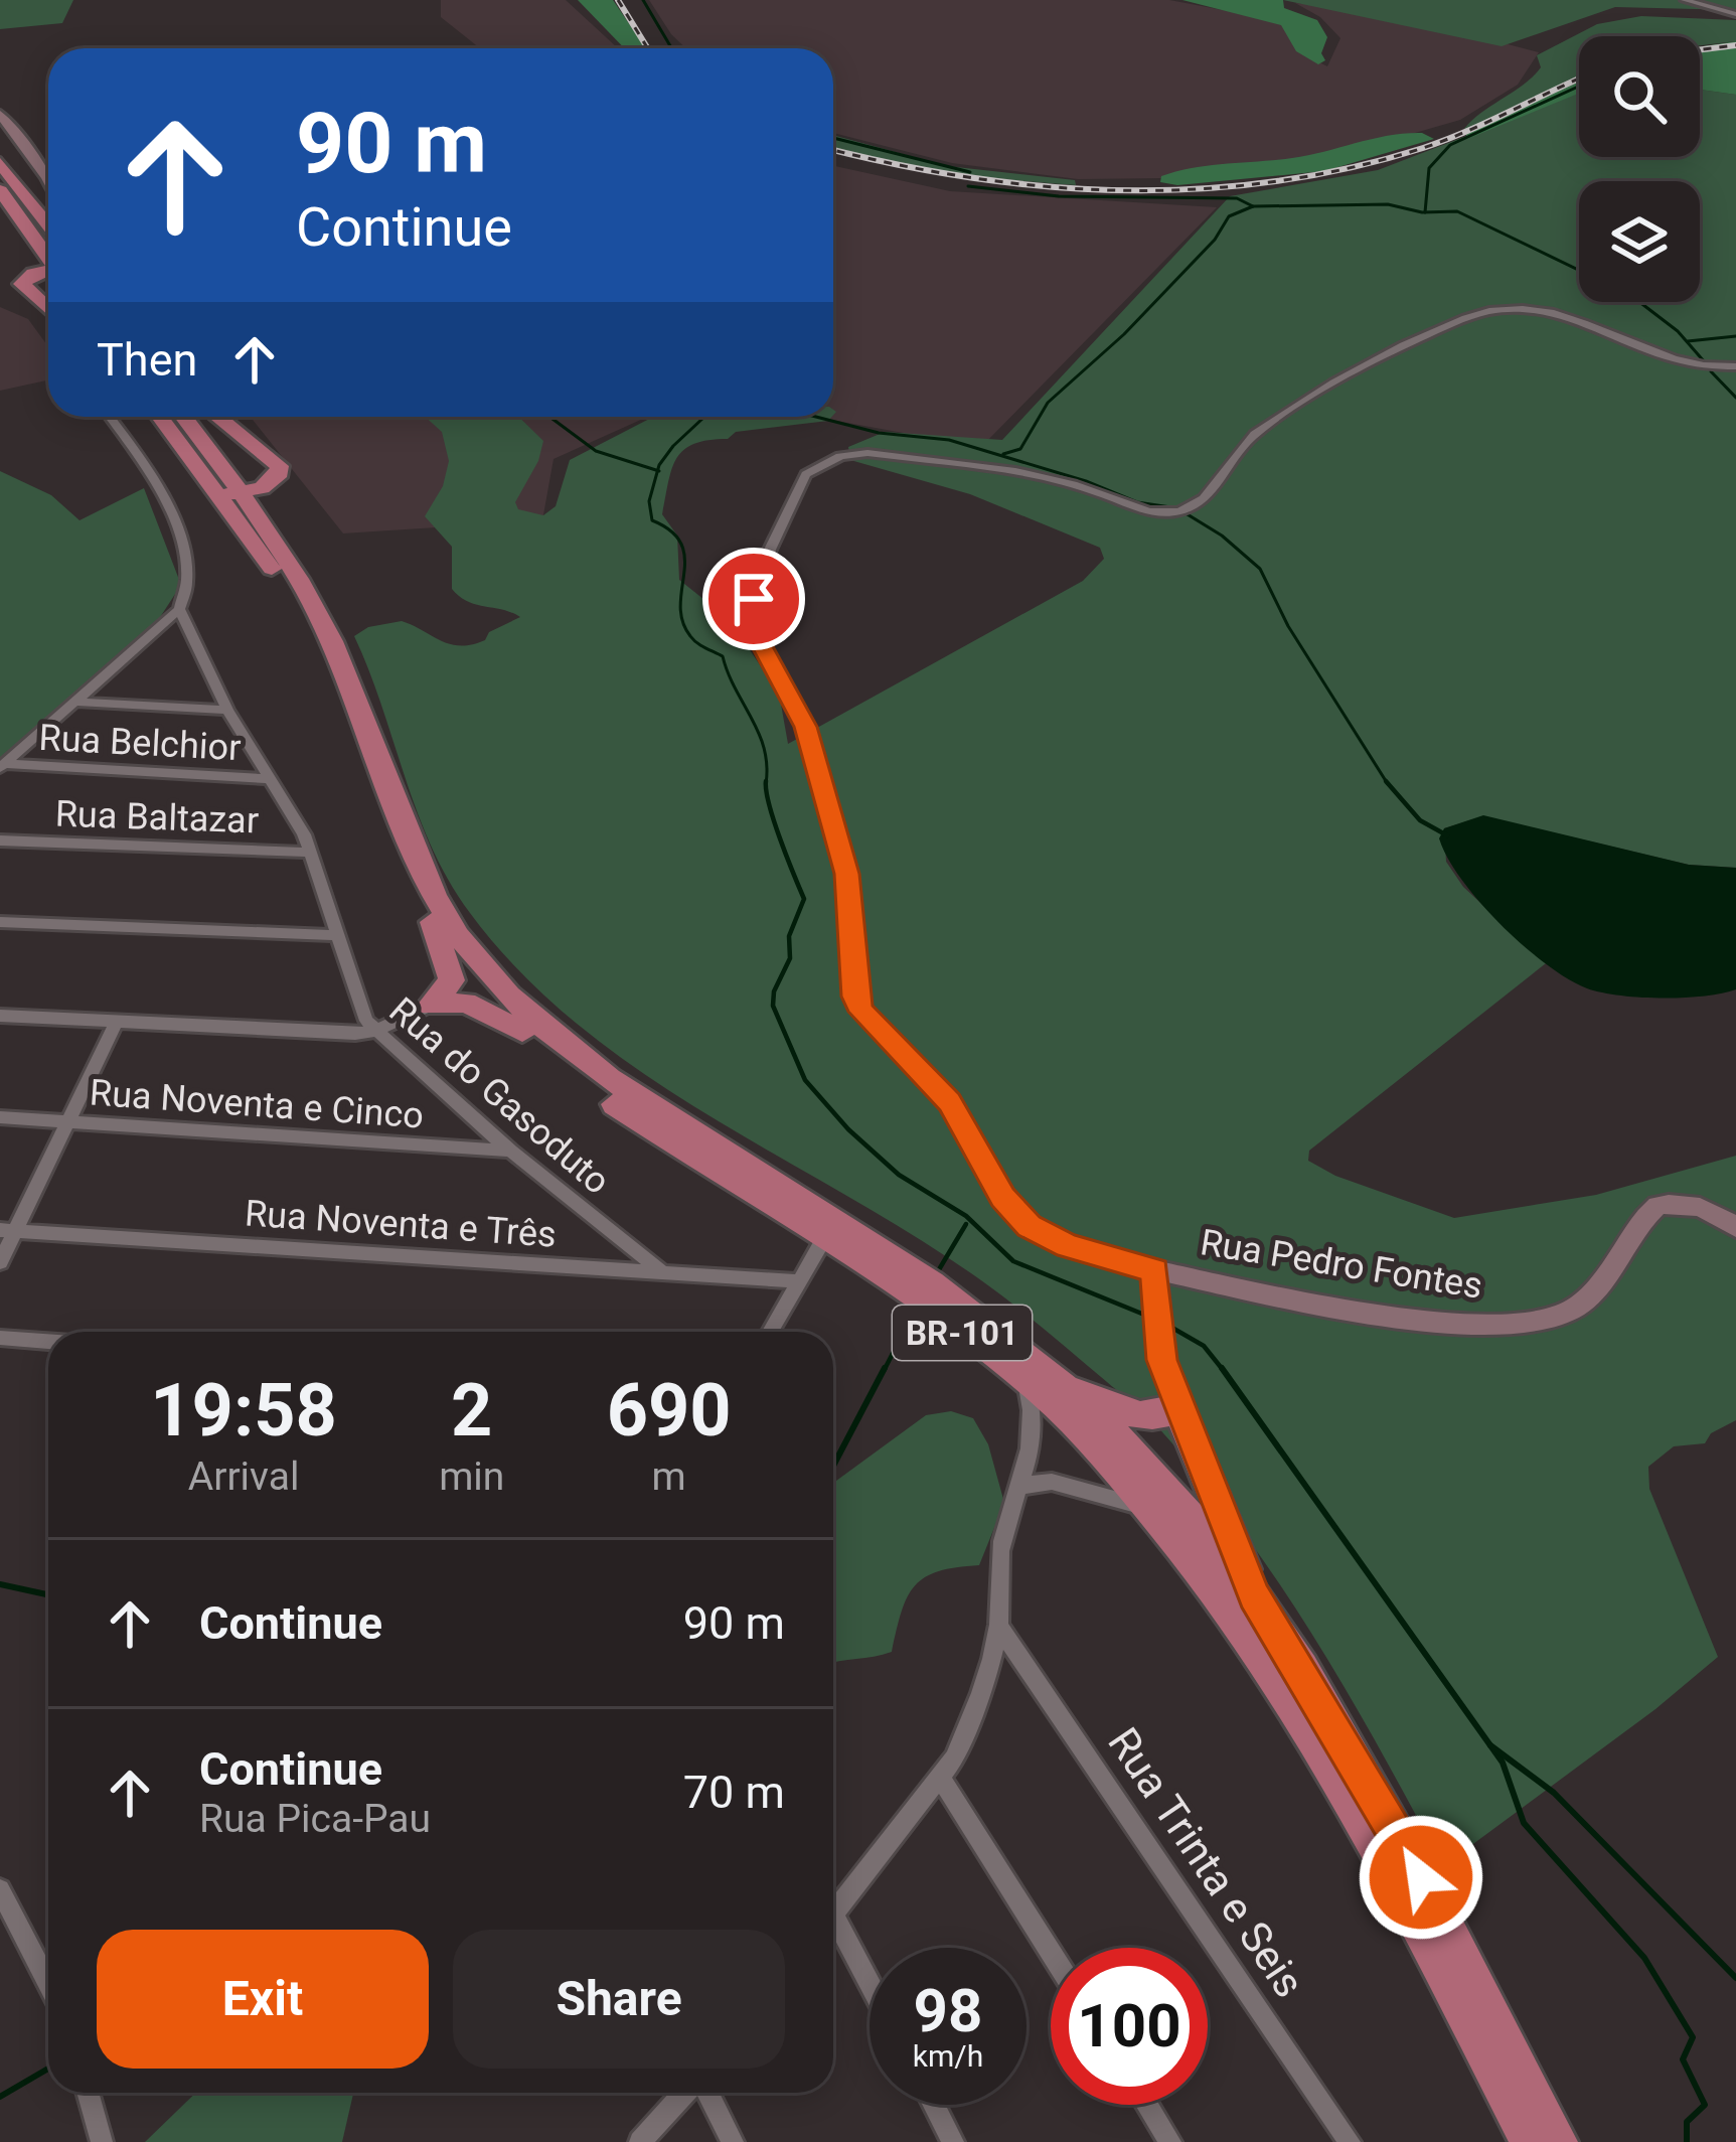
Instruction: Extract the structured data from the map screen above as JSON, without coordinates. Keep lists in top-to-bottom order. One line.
{"streets":{"highway":["BR-101"],"street":["Rua Belchior","Rua Baltazar","Rua do Gasoduto","Rua Noventa e Cinco","Rua Noventa e Três","Rua Pedro Fontes","Rua Trinta e Seis"]},"crossings":[["Rua Belchior","Rua do Gasoduto"],["Rua Baltazar","Rua do Gasoduto"],["Rua do Gasoduto","Rua Noventa e Cinco"],["Rua do Gasoduto","Rua Noventa e Três"]],"page":{"turn":["90 m","Continue"],"then":"Then","eta":["19:58","Arrival","2","min","690","m"],"list":[{"name":"Continue","value":"90 m"},{"name":"Continue","note":"Rua Pica-Pau","value":"70 m"}],"buttons":["Exit","Share"],"speed":"98 km/h","limit":"100"}}
